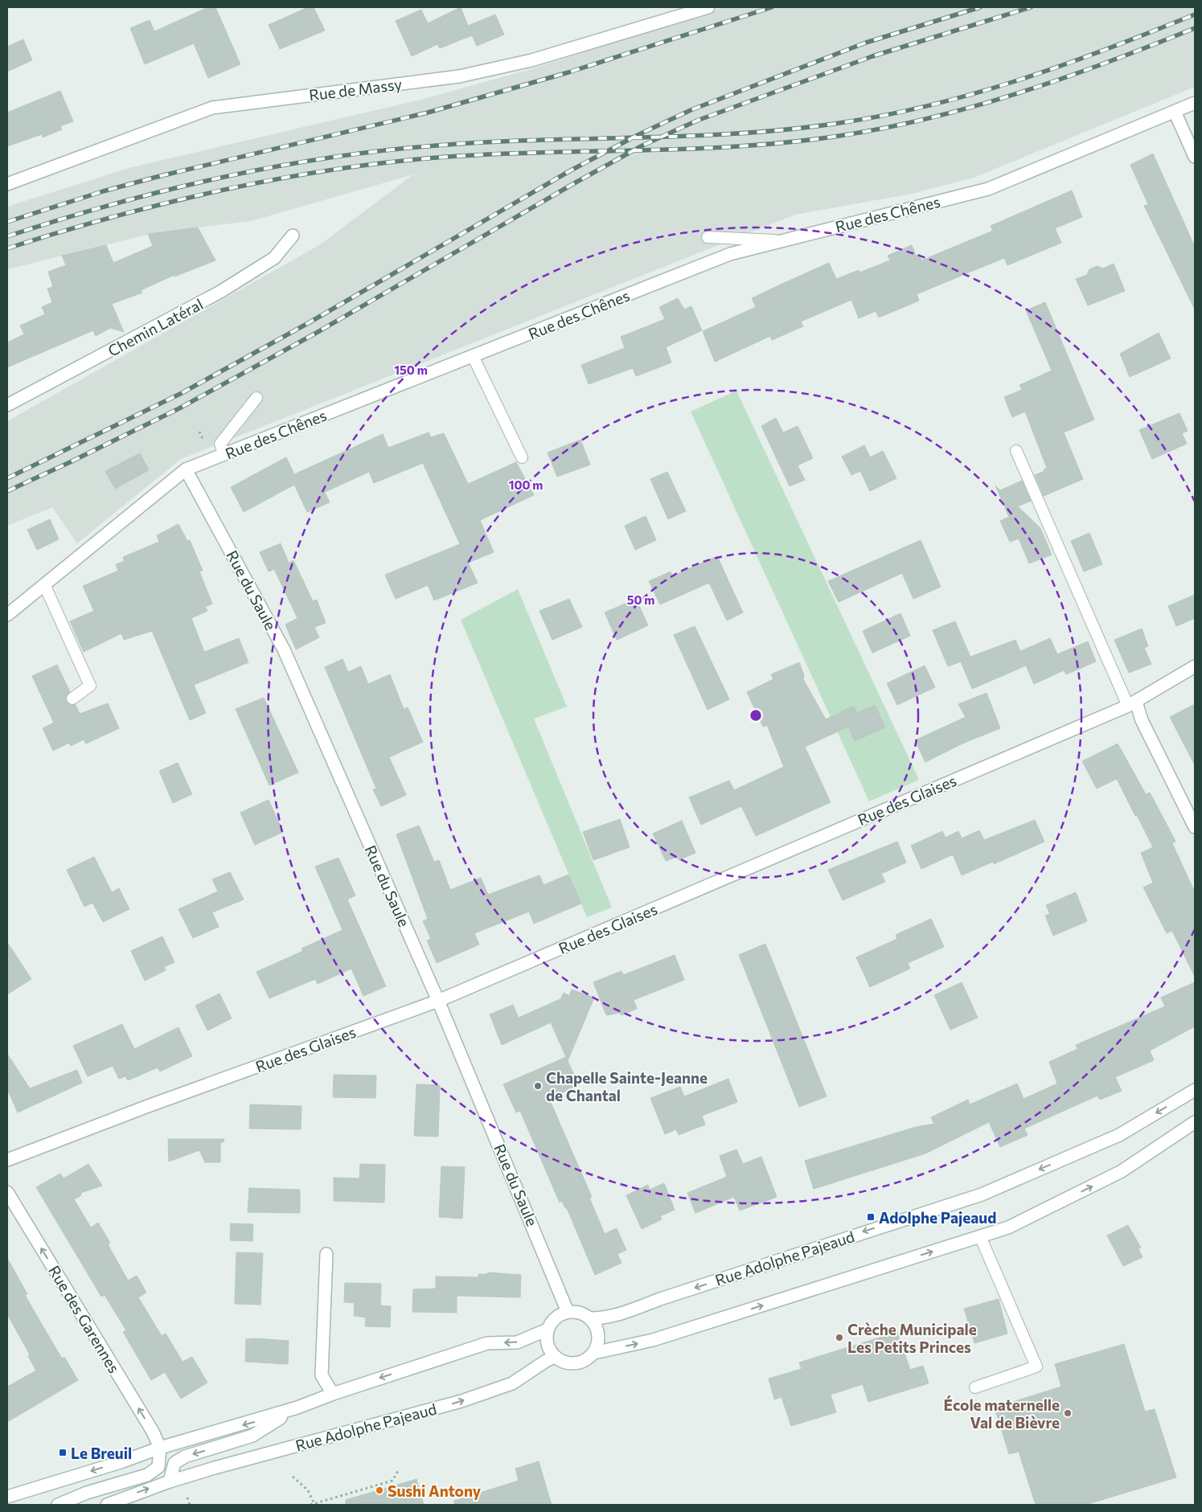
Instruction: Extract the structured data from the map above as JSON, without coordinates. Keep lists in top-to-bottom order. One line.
{"streets":{"street":["Rue de Massy","Rue des Chênes","Chemin Latéral","Rue du Saule","Rue des Glaises","Rue Adolphe Pajeaud","Rue des Garennes"]},"crossings":[["Rue des Chênes","Rue du Saule"],["Rue du Saule","Rue des Glaises"],["Rue du Saule","Rue Adolphe Pajeaud"],["Rue Adolphe Pajeaud","Rue des Garennes"]],"one_way":["Rue des Garennes"],"places":{"other":["Chapelle Sainte-Jeanne de Chantal","Crèche Municipale Les Petits Princes","École maternelle Val de Bièvre","Sushi Antony"],"transit":["Adolphe Pajeaud","Le Breuil"]},"rings":["150 m","100 m","50 m"]}
